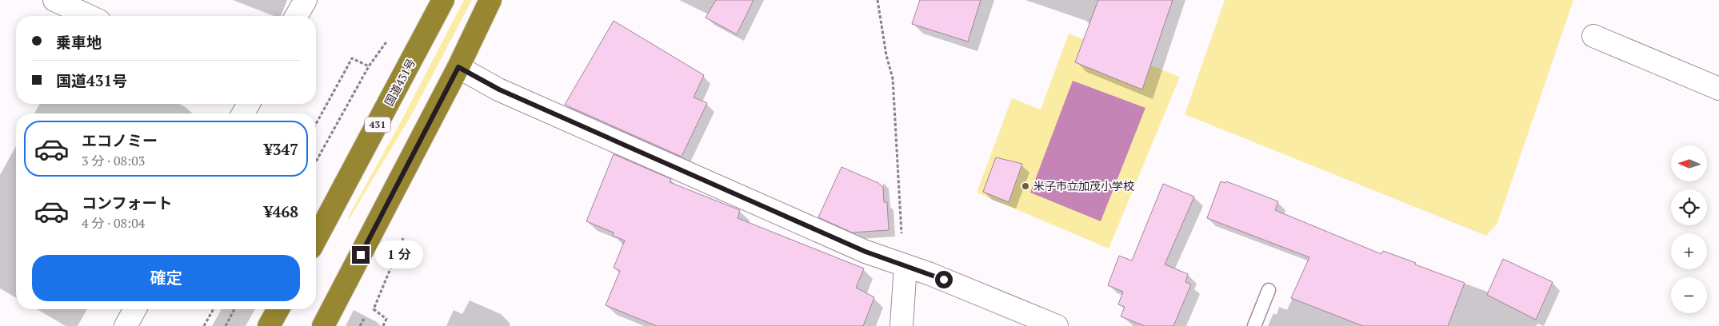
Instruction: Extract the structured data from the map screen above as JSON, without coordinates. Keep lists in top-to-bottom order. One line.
{"streets":{"highway":["国道431号","431"]},"places":["米子市立加茂小学校"],"north":"left","page":{"banner":["乗車地","国道431号"],"list":[{"name":"エコノミー","note":"3 分 · 08:03","value":"¥347"},{"name":"コンフォート","note":"4 分 · 08:04","value":"¥468"}],"map_buttons":["+","−"],"bubble":"1 分","buttons":"確定"}}
